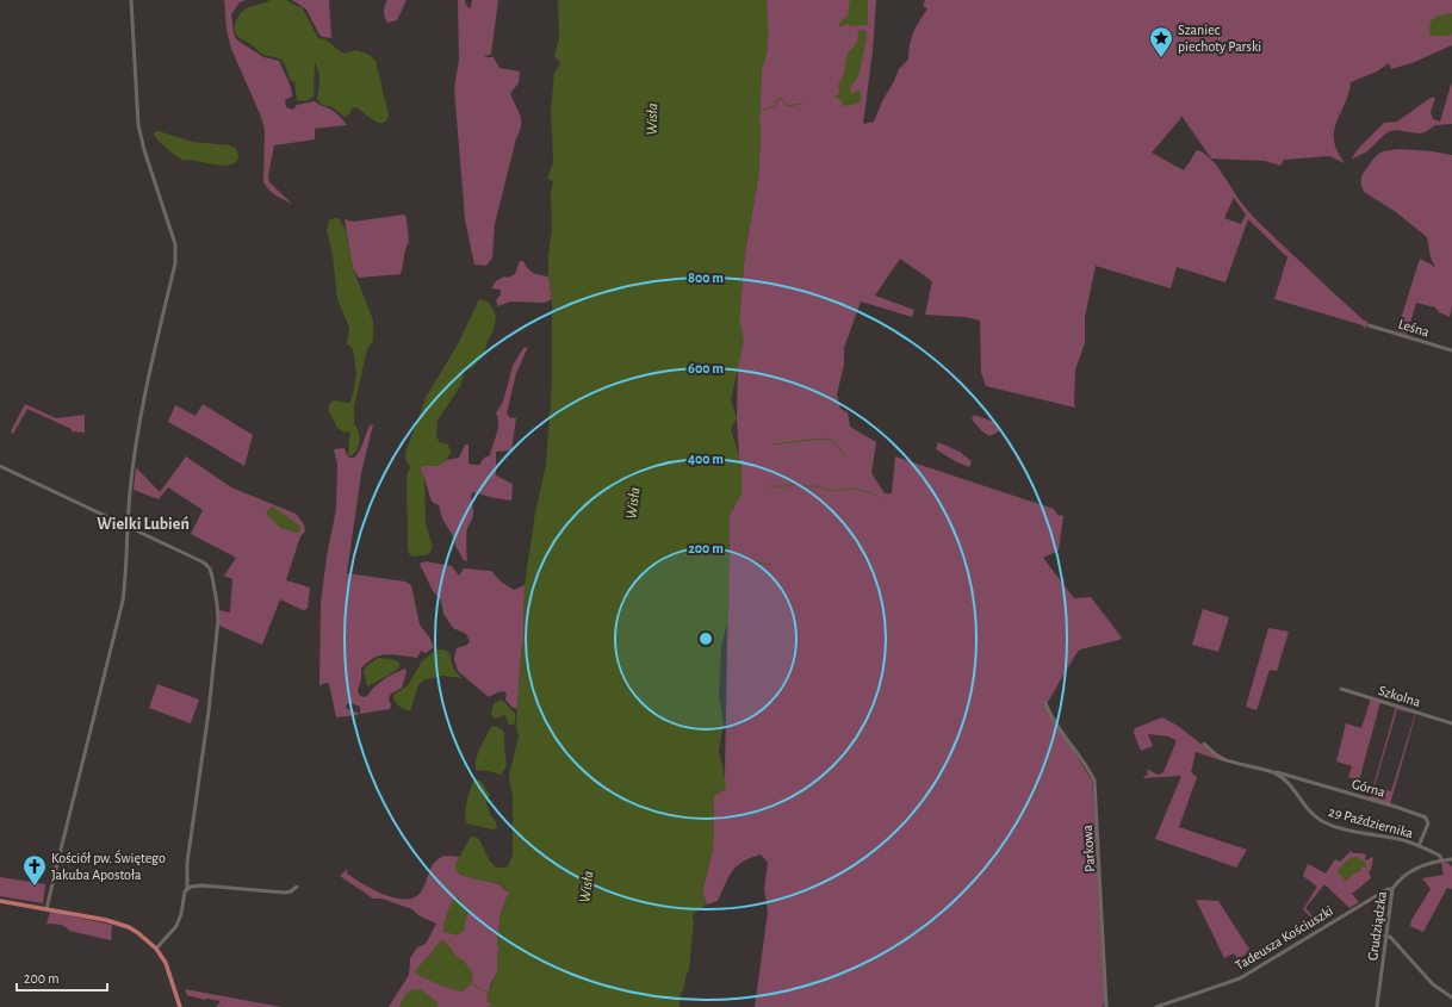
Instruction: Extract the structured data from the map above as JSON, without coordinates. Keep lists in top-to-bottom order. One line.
{"streets":{"street":["Leśna","Szkolna","Górna","29 Października","Parkowa","Grudziądzka","Tadeusza Kościuszki"]},"crossings":[["Górna","29 Października"],["29 Października","Grudziądzka"],["Grudziądzka","Tadeusza Kościuszki"]],"districts":["Wielki Lubień"],"water":["Wisła"],"places":{"place":["Szaniec piechoty Parski"],"church":["Kościół pw. Świętego Jakuba Apostoła"]},"scale_bar":"200 m","rings":["800 m","600 m","400 m","200 m"]}
